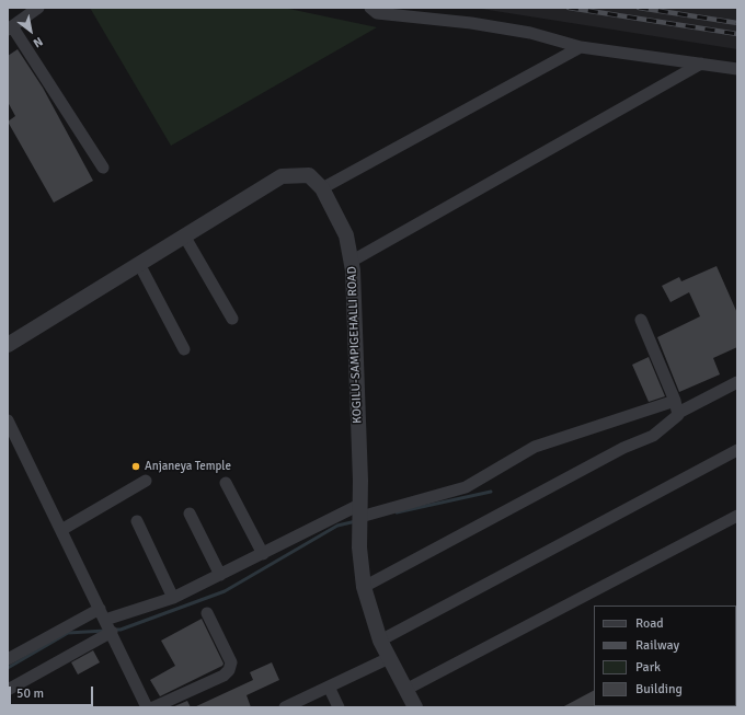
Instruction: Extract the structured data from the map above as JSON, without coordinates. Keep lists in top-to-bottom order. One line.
{"streets":{"street":["KOGILU-SAMPIGEHALLI ROAD"]},"places":["Anjaneya Temple"],"legend":["Road","Railway","Park","Building"],"scale_bar":"50 m","north":"bottom right"}
